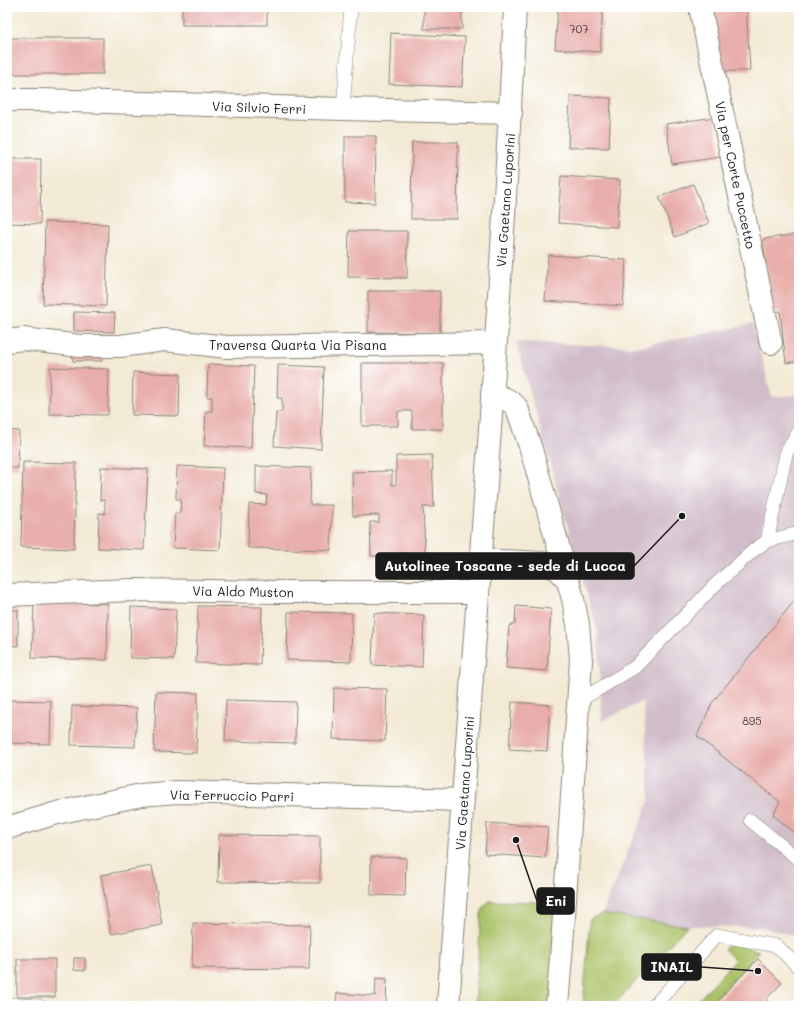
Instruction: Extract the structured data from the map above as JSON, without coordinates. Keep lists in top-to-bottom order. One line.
{"streets":{"street":["Via Silvio Ferri","Via per Corte Puccetto","Via Gaetano Luporini","Traversa Quarta Via Pisana","Via Aldo Muston","Via Ferruccio Parri"]},"crossings":[["Via Silvio Ferri","Via Gaetano Luporini"],["Via Gaetano Luporini","Traversa Quarta Via Pisana"],["Via Gaetano Luporini","Via Aldo Muston"],["Via Gaetano Luporini","Via Ferruccio Parri"]],"places":["Autolinee Toscane - sede di Lucca","Eni","INAIL"],"house_numbers":["707","895"]}
